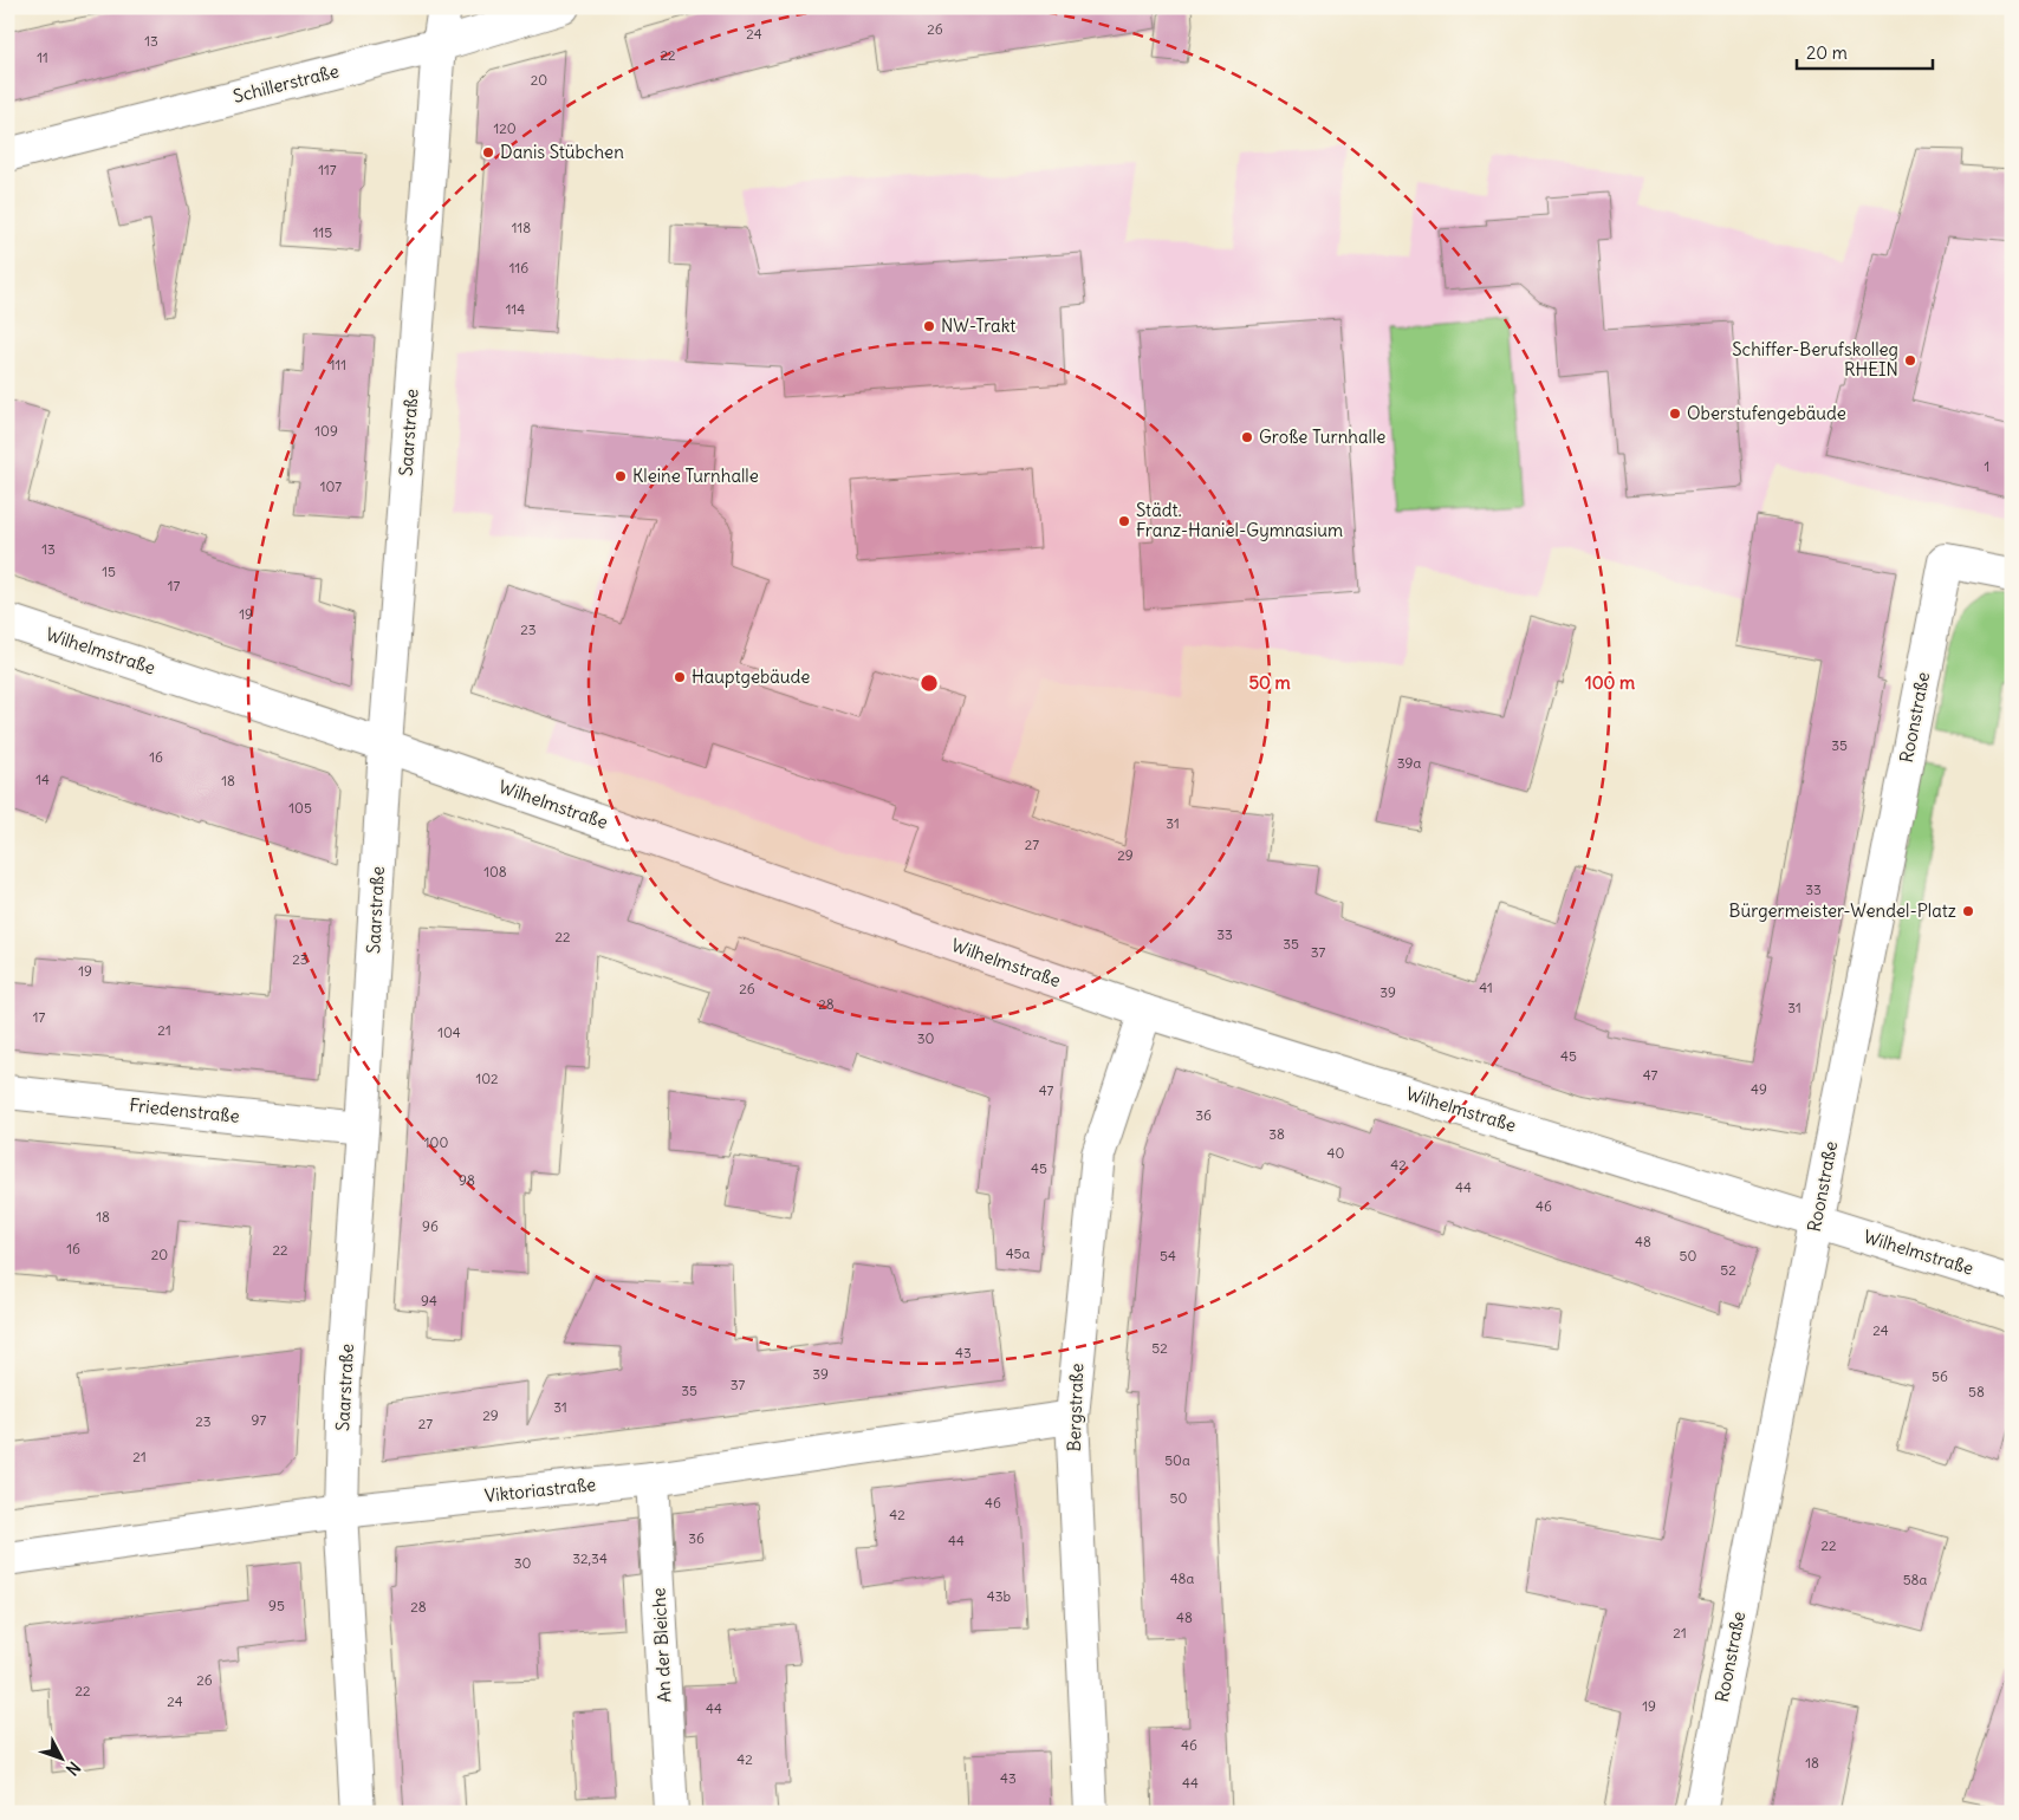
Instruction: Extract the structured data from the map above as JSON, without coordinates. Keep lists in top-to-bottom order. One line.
{"streets":{"street":["Schillerstraße","Saarstraße","Wilhelmstraße","Roonstraße","Friedenstraße","Bergstraße","Viktoriastraße","An der Bleiche"]},"crossings":[["Schillerstraße","Saarstraße"],["Saarstraße","Wilhelmstraße"],["Saarstraße","Friedenstraße"],["Saarstraße","Viktoriastraße"],["Wilhelmstraße","Roonstraße"],["Wilhelmstraße","Bergstraße"],["Bergstraße","Viktoriastraße"],["Viktoriastraße","An der Bleiche"]],"places":["Danis Stübchen","NW-Trakt","Schiffer-Berufskolleg RHEIN","Oberstufengebäude","Große Turnhalle","Kleine Turnhalle","Städt. Franz-Haniel-Gymnasium","Hauptgebäude","Bürgermeister-Wendel-Platz"],"house_numbers":["26","24","13","22","11","20","120","117","118","115","116","114","111","109","1","107","13","15","17","19","23","35","16","39a","14","18","105","31","27","29","108","33","33","22","35","37","23","19","41","26","39","28","31","17","21","104","30","45","47","102","49","47","36","38","100","40","42","45","98","44","46","18","96","48","16","22","45a","20","54","50","52","94","24","52","43","39","56","37","35","58","31","29","97","23","27","21","50a","50","46","42","36","44","22","32,34","30","48a","58a","43b","95","28","48","21","26","22","24","19","44","46","42","18","43","44"],"scale_bar":"20 m","north":"bottom right","rings":["50 m","100 m"]}
